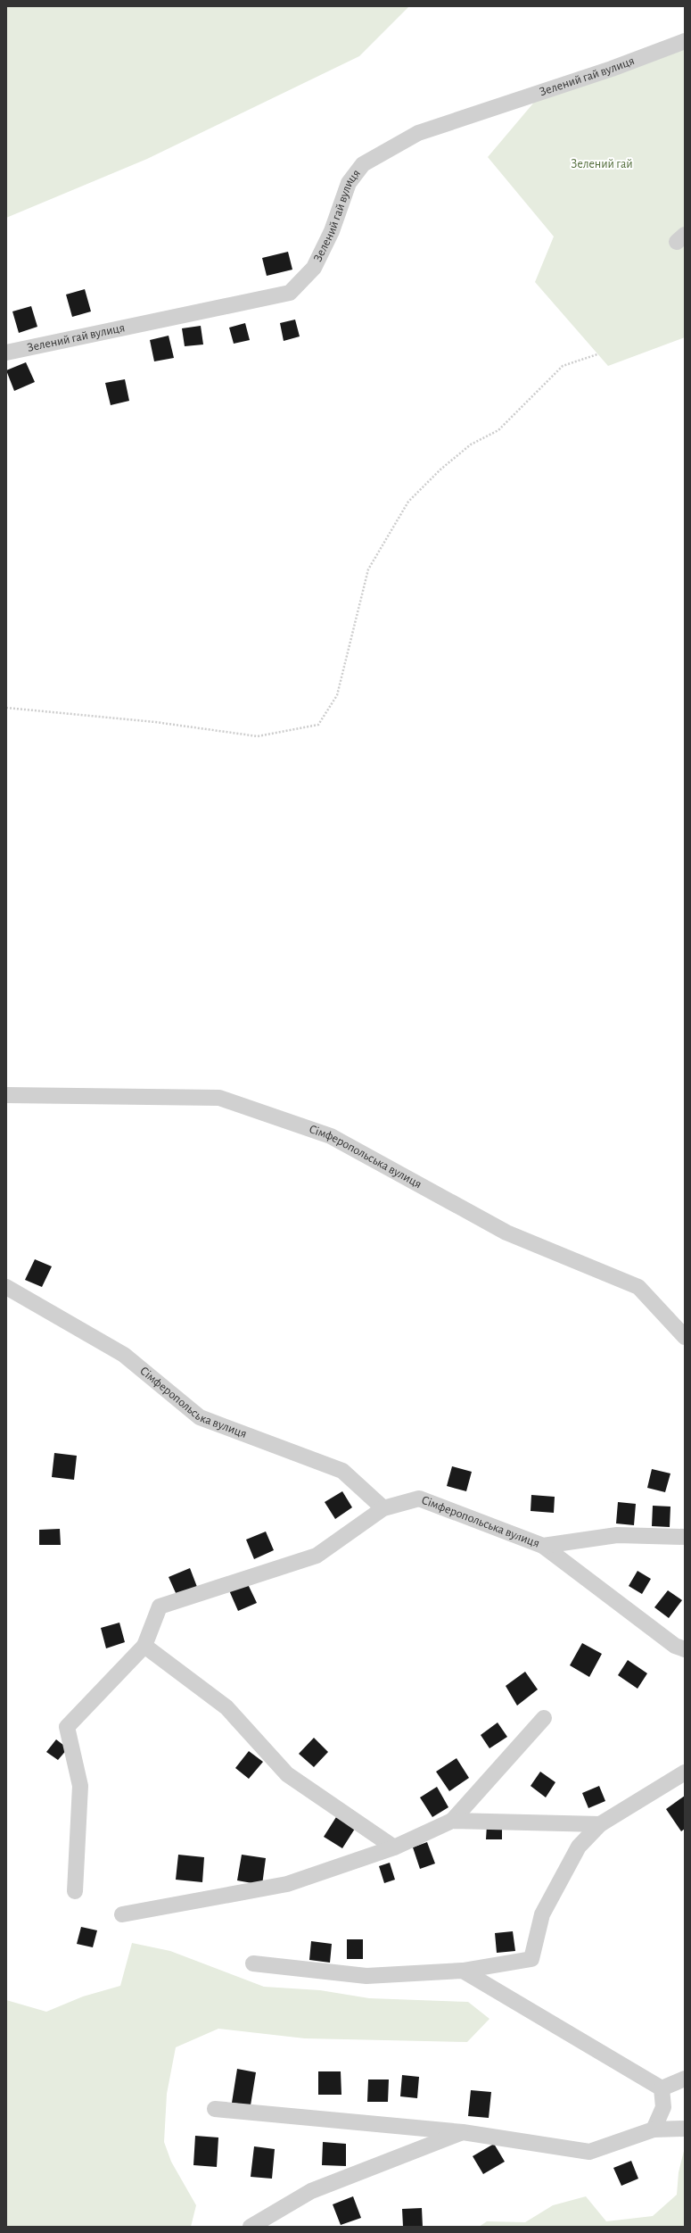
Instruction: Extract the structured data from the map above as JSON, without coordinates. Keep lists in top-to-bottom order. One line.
{"streets":{"street":["Зелений гай вулиця","Сімферопольська вулиця"]},"parks":["Зелений гай"]}
